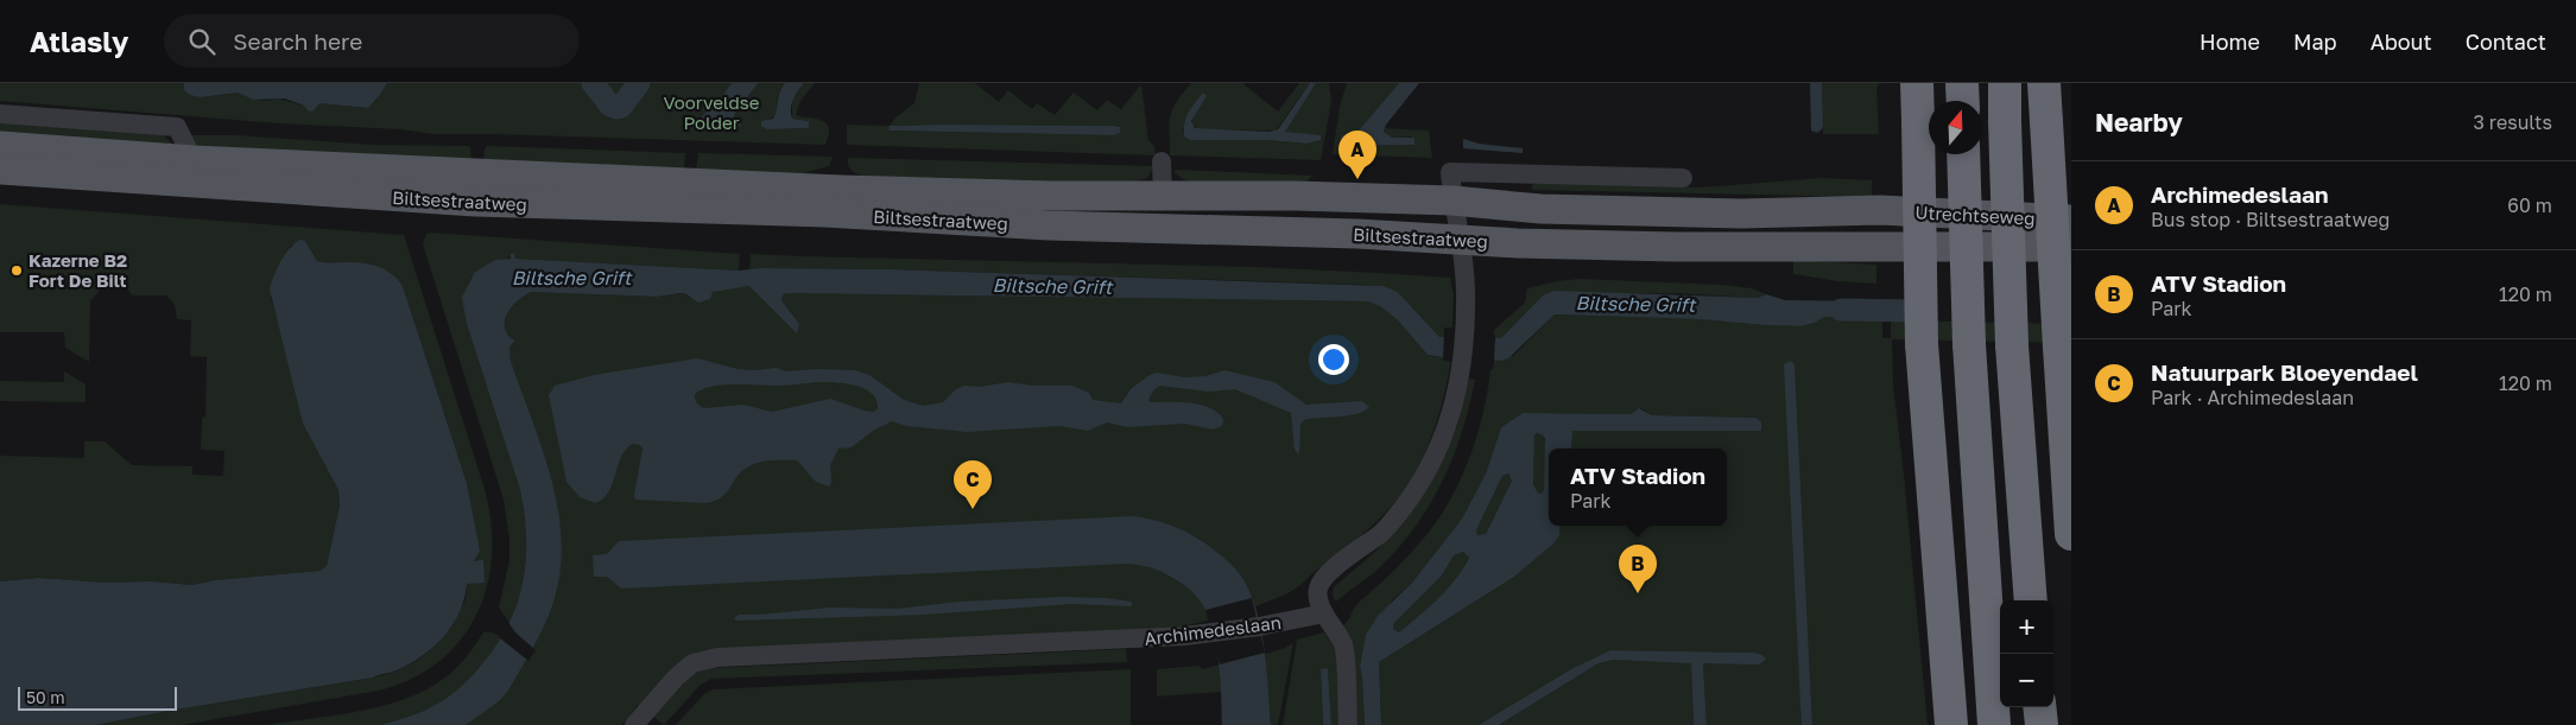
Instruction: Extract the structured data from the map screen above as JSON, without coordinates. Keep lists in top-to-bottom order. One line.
{"streets":{"main road":["Biltsestraatweg","Utrechtseweg"],"street":["Archimedeslaan"]},"crossings":[["Biltsestraatweg","Utrechtseweg"]],"water":["Biltsche Grift"],"parks":["Voorveldse Polder"],"places":["Kazerne B2 Fort De Bilt"],"scale_bar":"50 m","north":"top","page":{"header":"Atlasly","search":"Search here","nav":["Home","Map","About","Contact"],"heading":["Nearby","3 results"],"pins":["A","C","B"],"list":[{"mark":"A","name":"Archimedeslaan","note":"Bus stop · Biltsestraatweg","value":"60 m"},{"mark":"B","name":"ATV Stadion","note":"Park","value":"120 m"},{"mark":"C","name":"Natuurpark Bloeyendael","note":"Park · Archimedeslaan","value":"120 m"}],"popup":["ATV Stadion","Park"],"map_buttons":["+","−"],"scale":"50 m"}}
